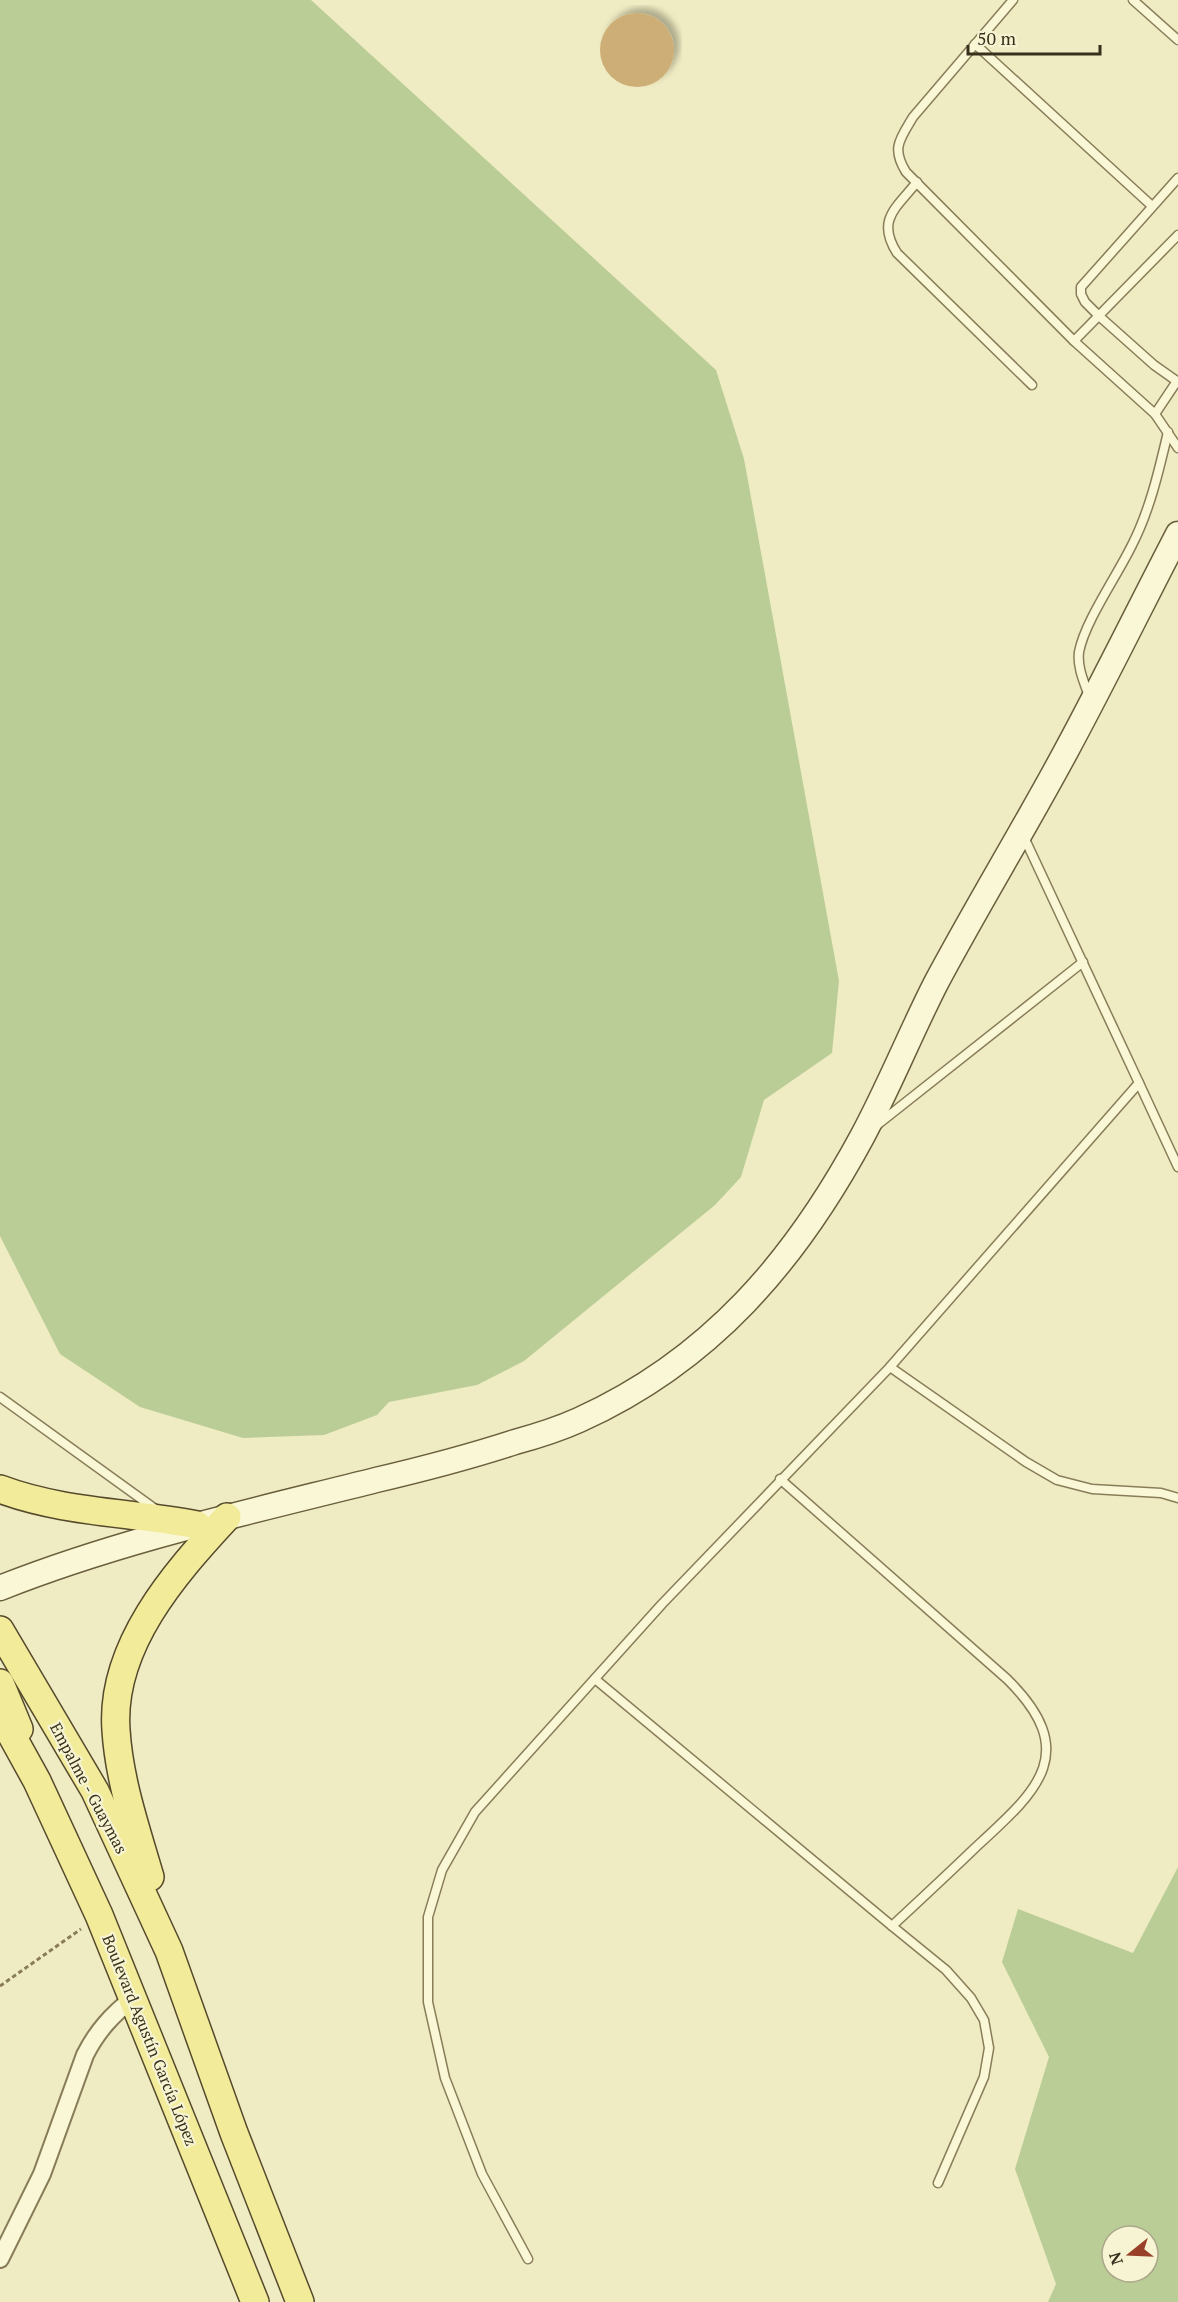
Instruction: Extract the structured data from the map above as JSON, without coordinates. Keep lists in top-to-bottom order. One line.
{"streets":{"main road":["Empalme - Guaymas","Boulevard Agustín García López"]},"scale_bar":"50 m","north":"left"}
